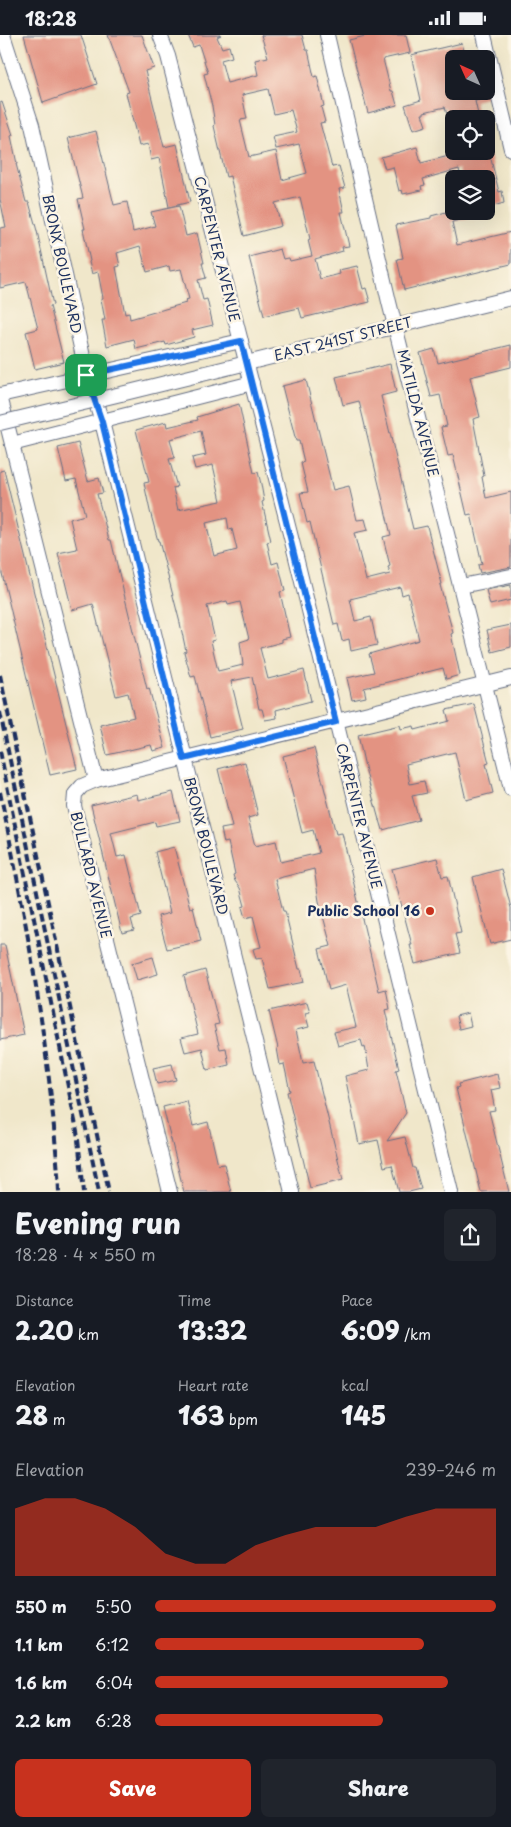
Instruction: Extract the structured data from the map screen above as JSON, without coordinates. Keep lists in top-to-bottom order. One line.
{"streets":{"street":["CARPENTER AVENUE","BRONX BOULEVARD","EAST 241ST STREET","MATILDA AVENUE","BULLARD AVENUE"]},"crossings":[["CARPENTER AVENUE","EAST 241ST STREET"],["EAST 241ST STREET","MATILDA AVENUE"]],"places":["Public School 16"],"north":"top left","page":{"status":"18:28","heading":["Evening run","18:28 · 4 × 550 m"],"stats":[["Distance","2.20 km"],["Time","13:32"],["Pace","6:09 /km"],["Elevation","28 m"],["Heart rate","163 bpm"],["kcal","145"]],"chart":["Elevation","239–246 m"],"list":[{"name":"550 m","note":"5:50"},{"name":"1.1 km","note":"6:12"},{"name":"1.6 km","note":"6:04"},{"name":"2.2 km","note":"6:28"}],"buttons":["Save","Share"]}}
